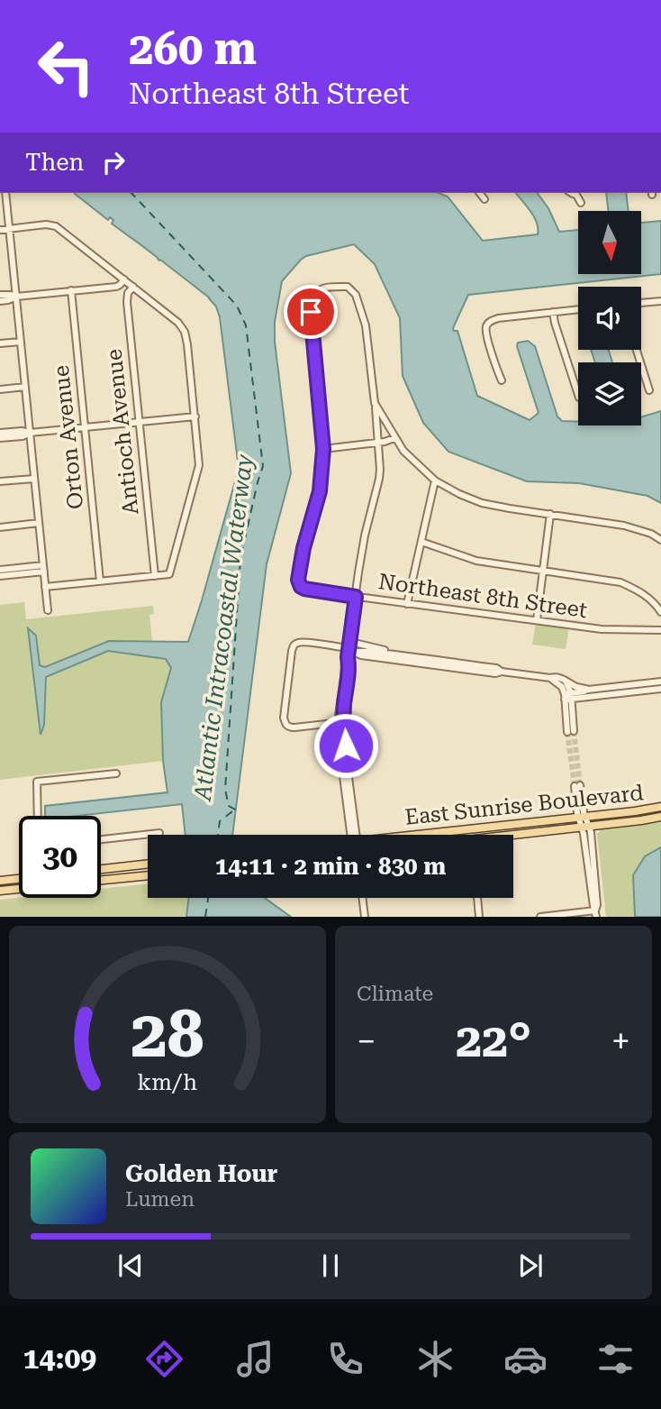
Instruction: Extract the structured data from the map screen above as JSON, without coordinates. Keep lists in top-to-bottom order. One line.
{"streets":{"main road":["East Sunrise Boulevard"],"street":["Antioch Avenue","Orton Avenue","Northeast 8th Street"]},"water":["Atlantic Intracoastal Waterway"],"north":"bottom","page":{"turn":["260 m","Northeast 8th Street"],"then":"Then","limit":"30","trip":"14:11 · 2 min · 830 m","tile":"Climate","heat":["−","22°","+"],"song":["Golden Hour","Lumen"],"tabs":"14:09","gauge":["28","km/h"]}}
